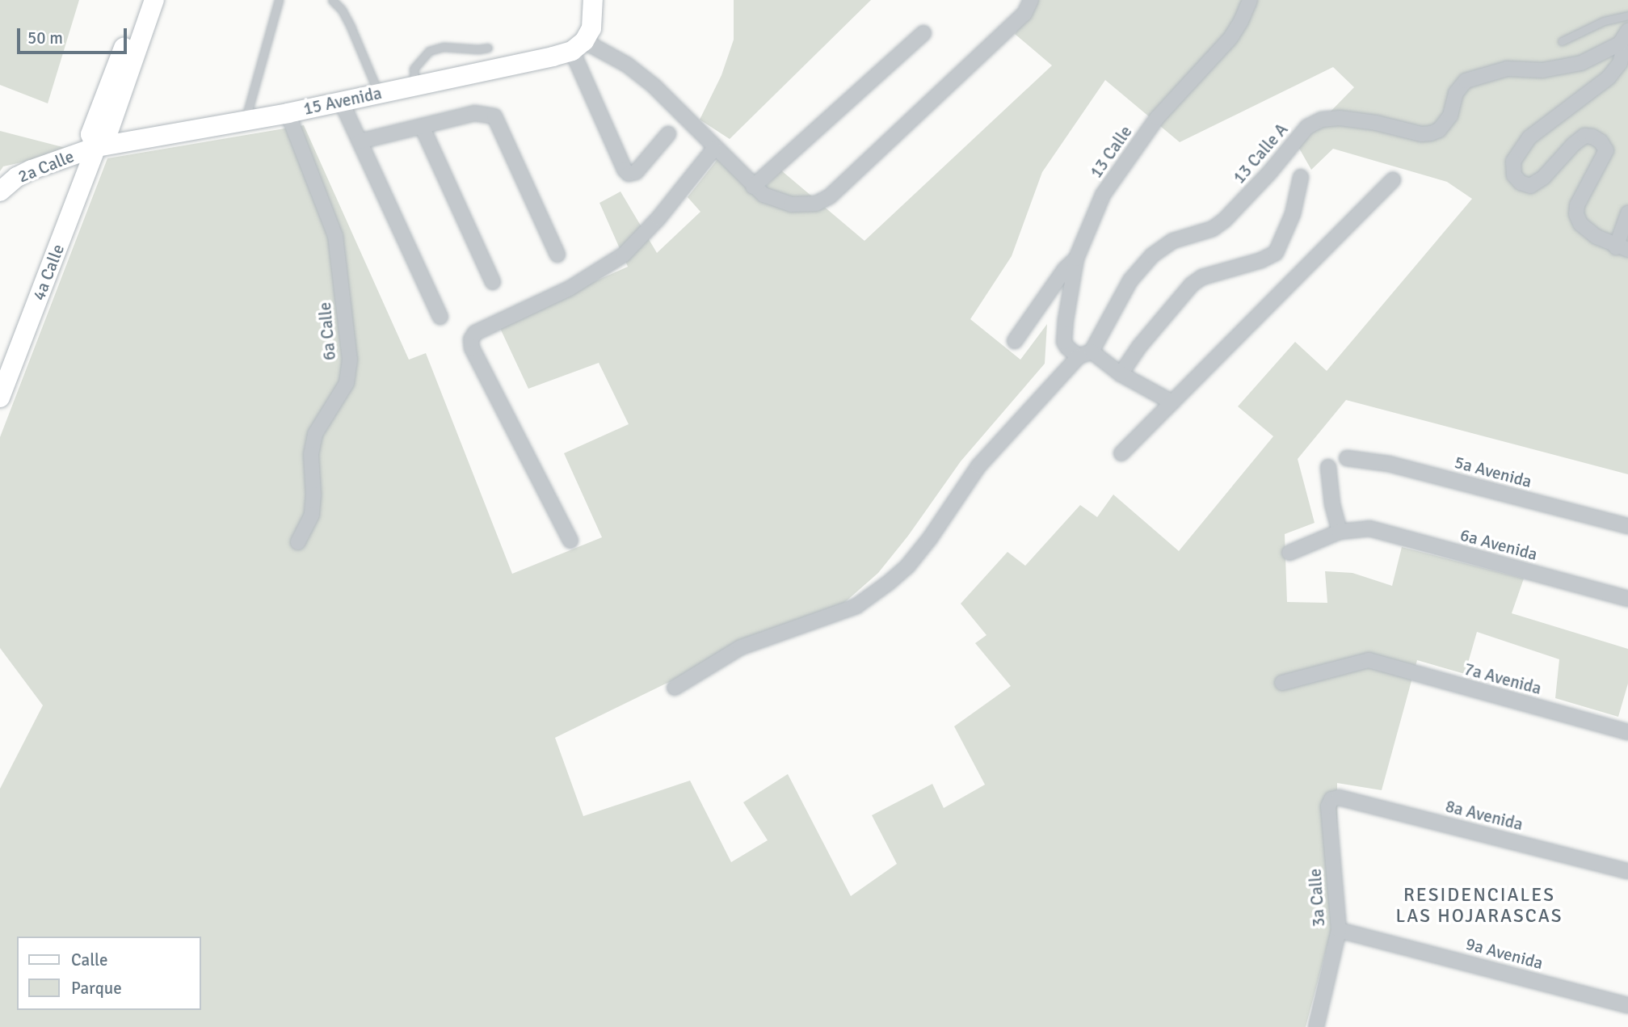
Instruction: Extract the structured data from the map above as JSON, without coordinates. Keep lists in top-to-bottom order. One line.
{"streets":{"street":["15 Avenida","13 Calle","13 Calle A","2a Calle","4a Calle","6a Calle","5a Avenida","6a Avenida","7a Avenida","8a Avenida","3a Calle","9a Avenida"]},"crossings":[["15 Avenida","2a Calle"],["15 Avenida","4a Calle"],["15 Avenida","6a Calle"],["13 Calle","13 Calle A"],["2a Calle","4a Calle"],["8a Avenida","3a Calle"],["3a Calle","9a Avenida"]],"districts":["RESIDENCIALES LAS HOJARASCAS"],"legend":["Calle","Parque"],"scale_bar":"50 m"}
